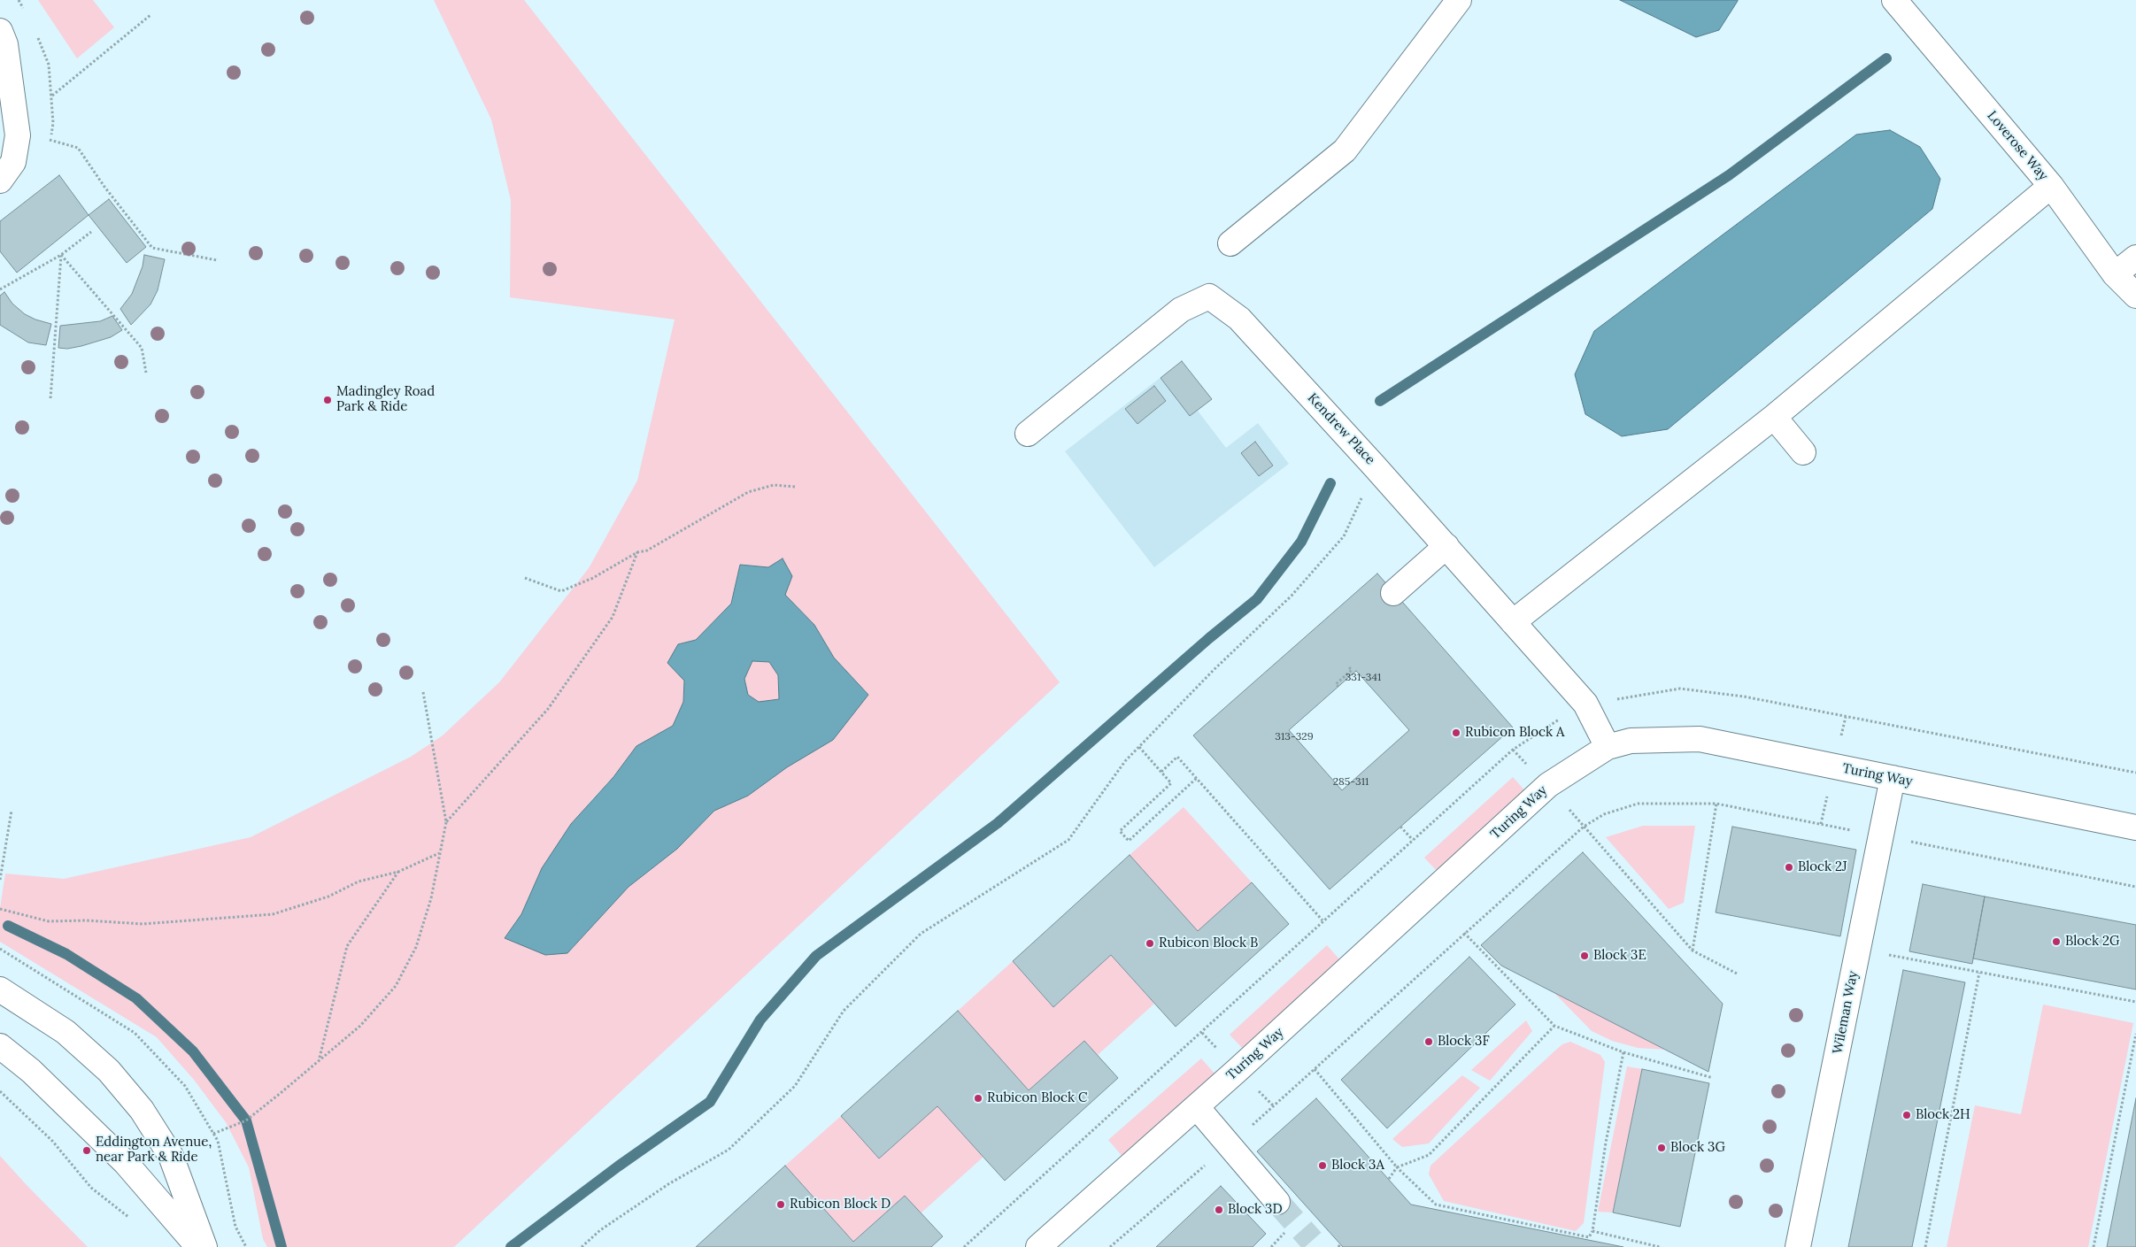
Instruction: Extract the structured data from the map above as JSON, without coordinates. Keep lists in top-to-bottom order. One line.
{"streets":{"street":["Loverose Way","Kendrew Place","Turing Way","Wileman Way"]},"crossings":[["Kendrew Place","Turing Way"],["Turing Way","Wileman Way"]],"places":["Madingley Road Park & Ride","Rubicon Block A","Block 2J","Block 2G","Rubicon Block B","Block 3E","Block 3F","Rubicon Block C","Block 2H","Block 3G","Eddington Avenue, near Park & Ride","Block 3A","Rubicon Block D","Block 3D"],"house_numbers":["331-341","313-329","285-311"]}
